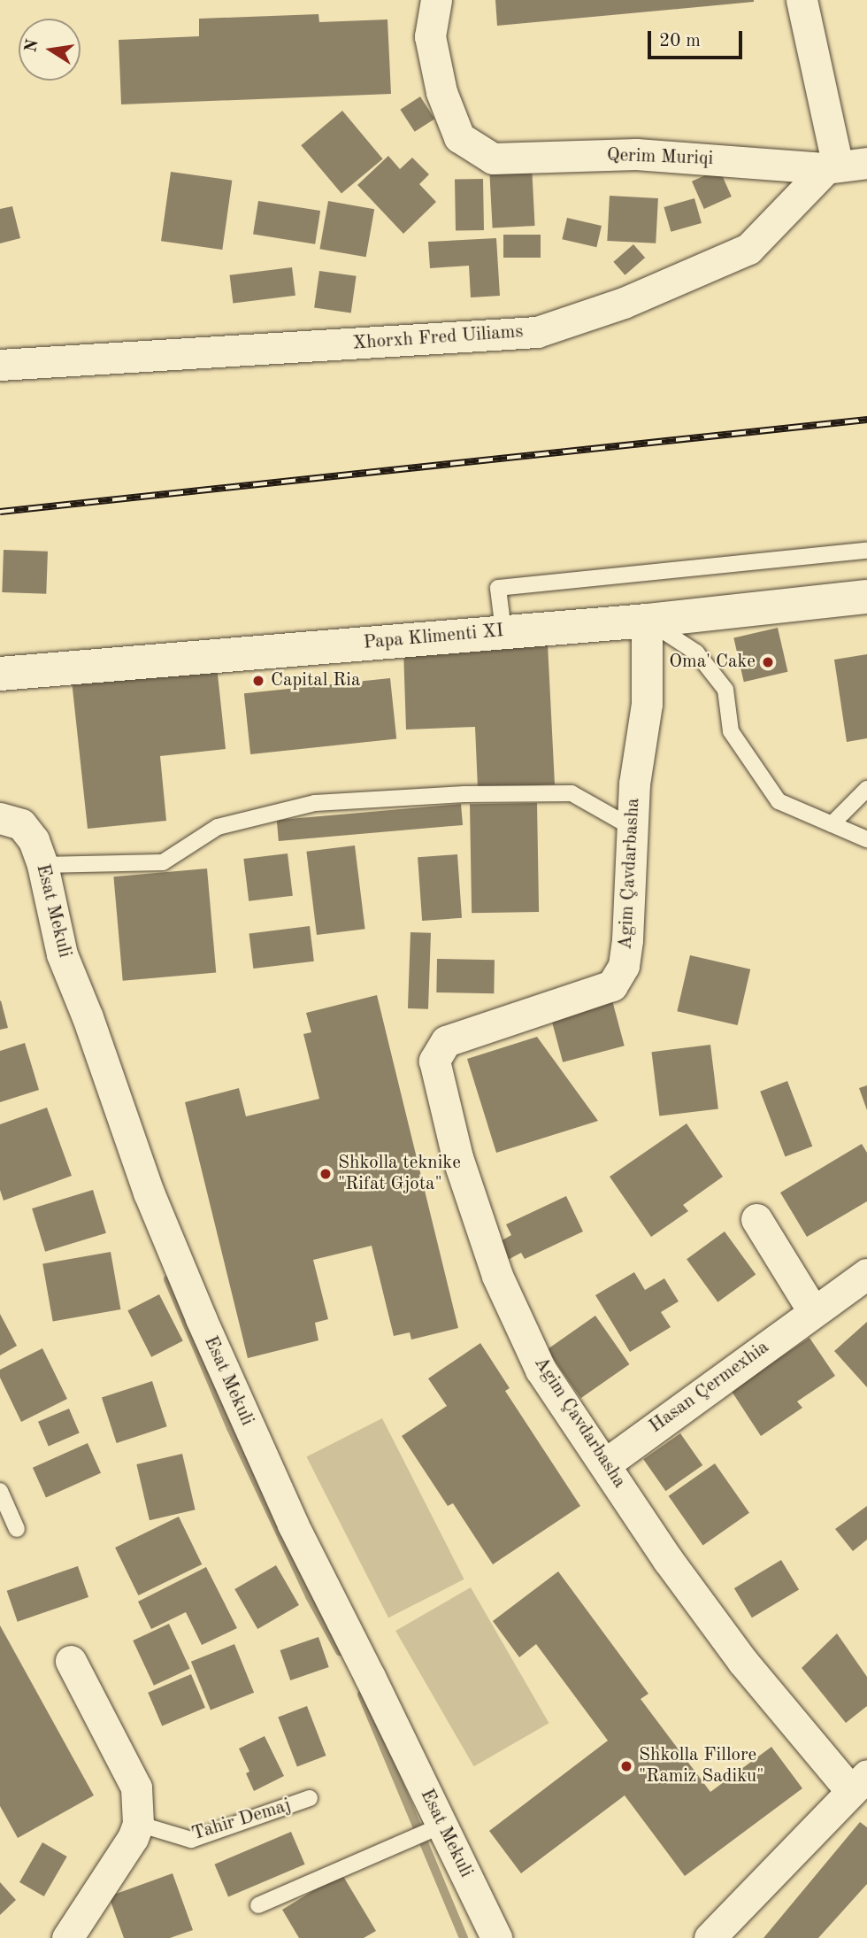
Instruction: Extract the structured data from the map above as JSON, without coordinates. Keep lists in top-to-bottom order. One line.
{"streets":{"street":["Qerim Muriqi","Xhorxh Fred Uiliams","Papa Klimenti XI","Agim Çavdarbasha","Esat Mekuli","Hasan Çermexhia"],"lane":["Tahir Demaj"]},"crossings":[["Qerim Muriqi","Xhorxh Fred Uiliams"],["Papa Klimenti XI","Agim Çavdarbasha"],["Agim Çavdarbasha","Hasan Çermexhia"]],"places":["Oma' Cake","Capital Ria","Shkolla teknike \"Rifat Gjota\"","Shkolla Fillore \"Ramiz Sadiku\""],"scale_bar":"20 m","north":"left"}
